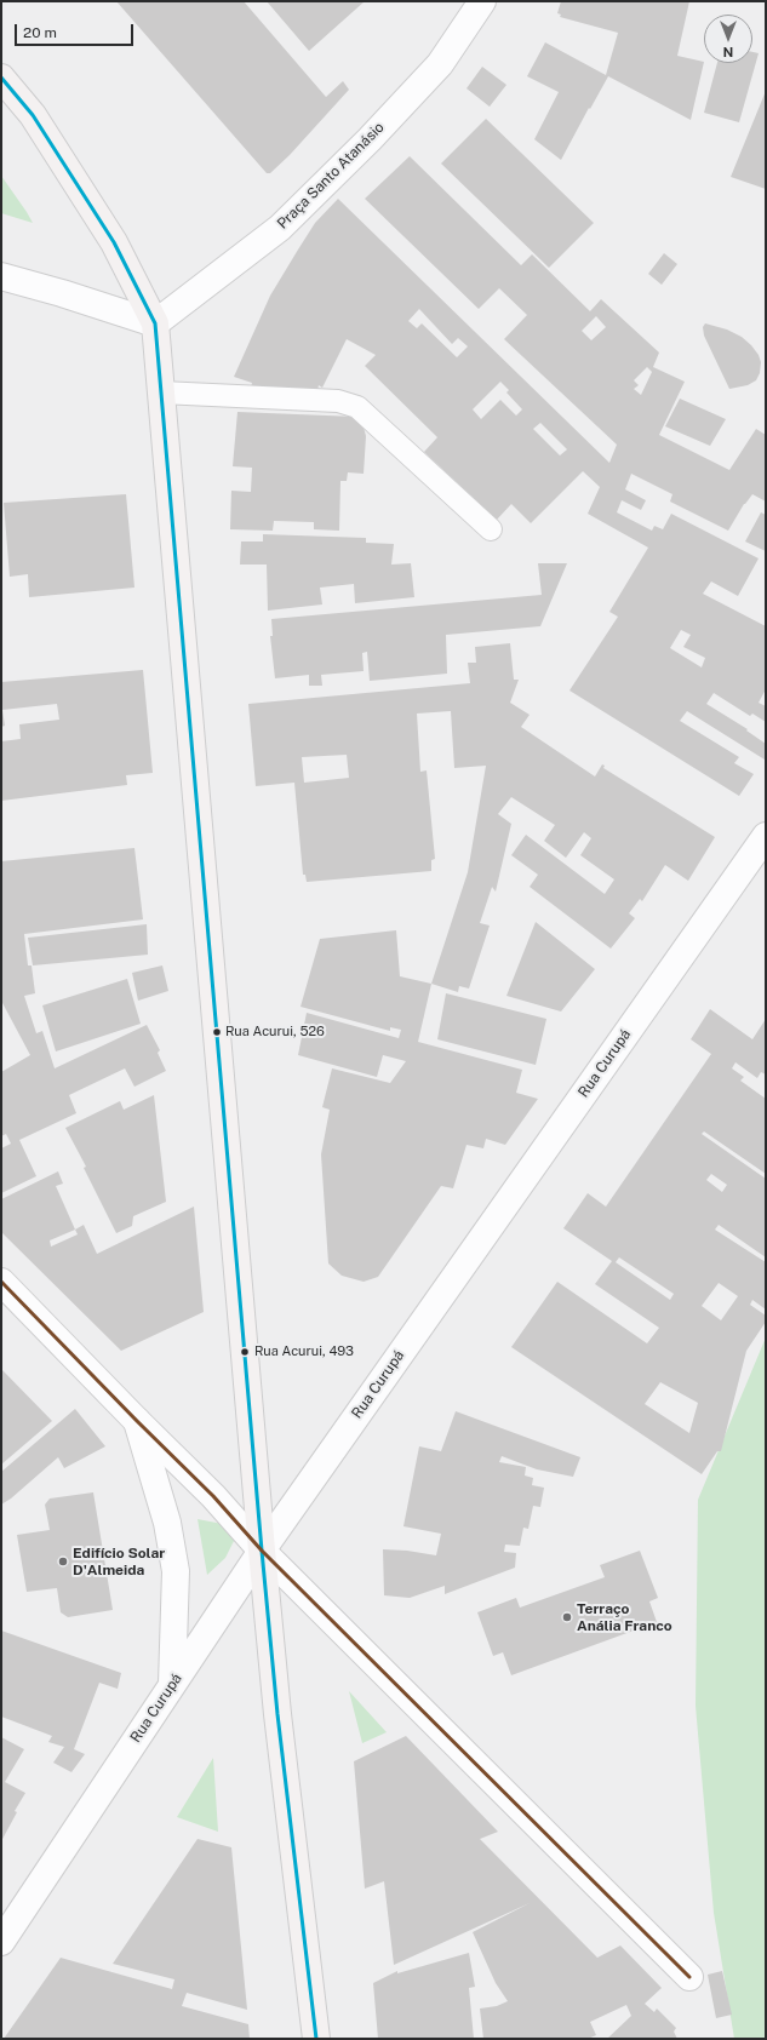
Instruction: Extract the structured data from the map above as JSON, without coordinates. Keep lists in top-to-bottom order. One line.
{"streets":{"street":["Praça Santo Atanásio","Rua Curupá"]},"places":["Rua Acurui, 526","Rua Acurui, 493","Edifício Solar D'Almeida","Terraço Anália Franco"],"scale_bar":"20 m","north":"bottom"}
